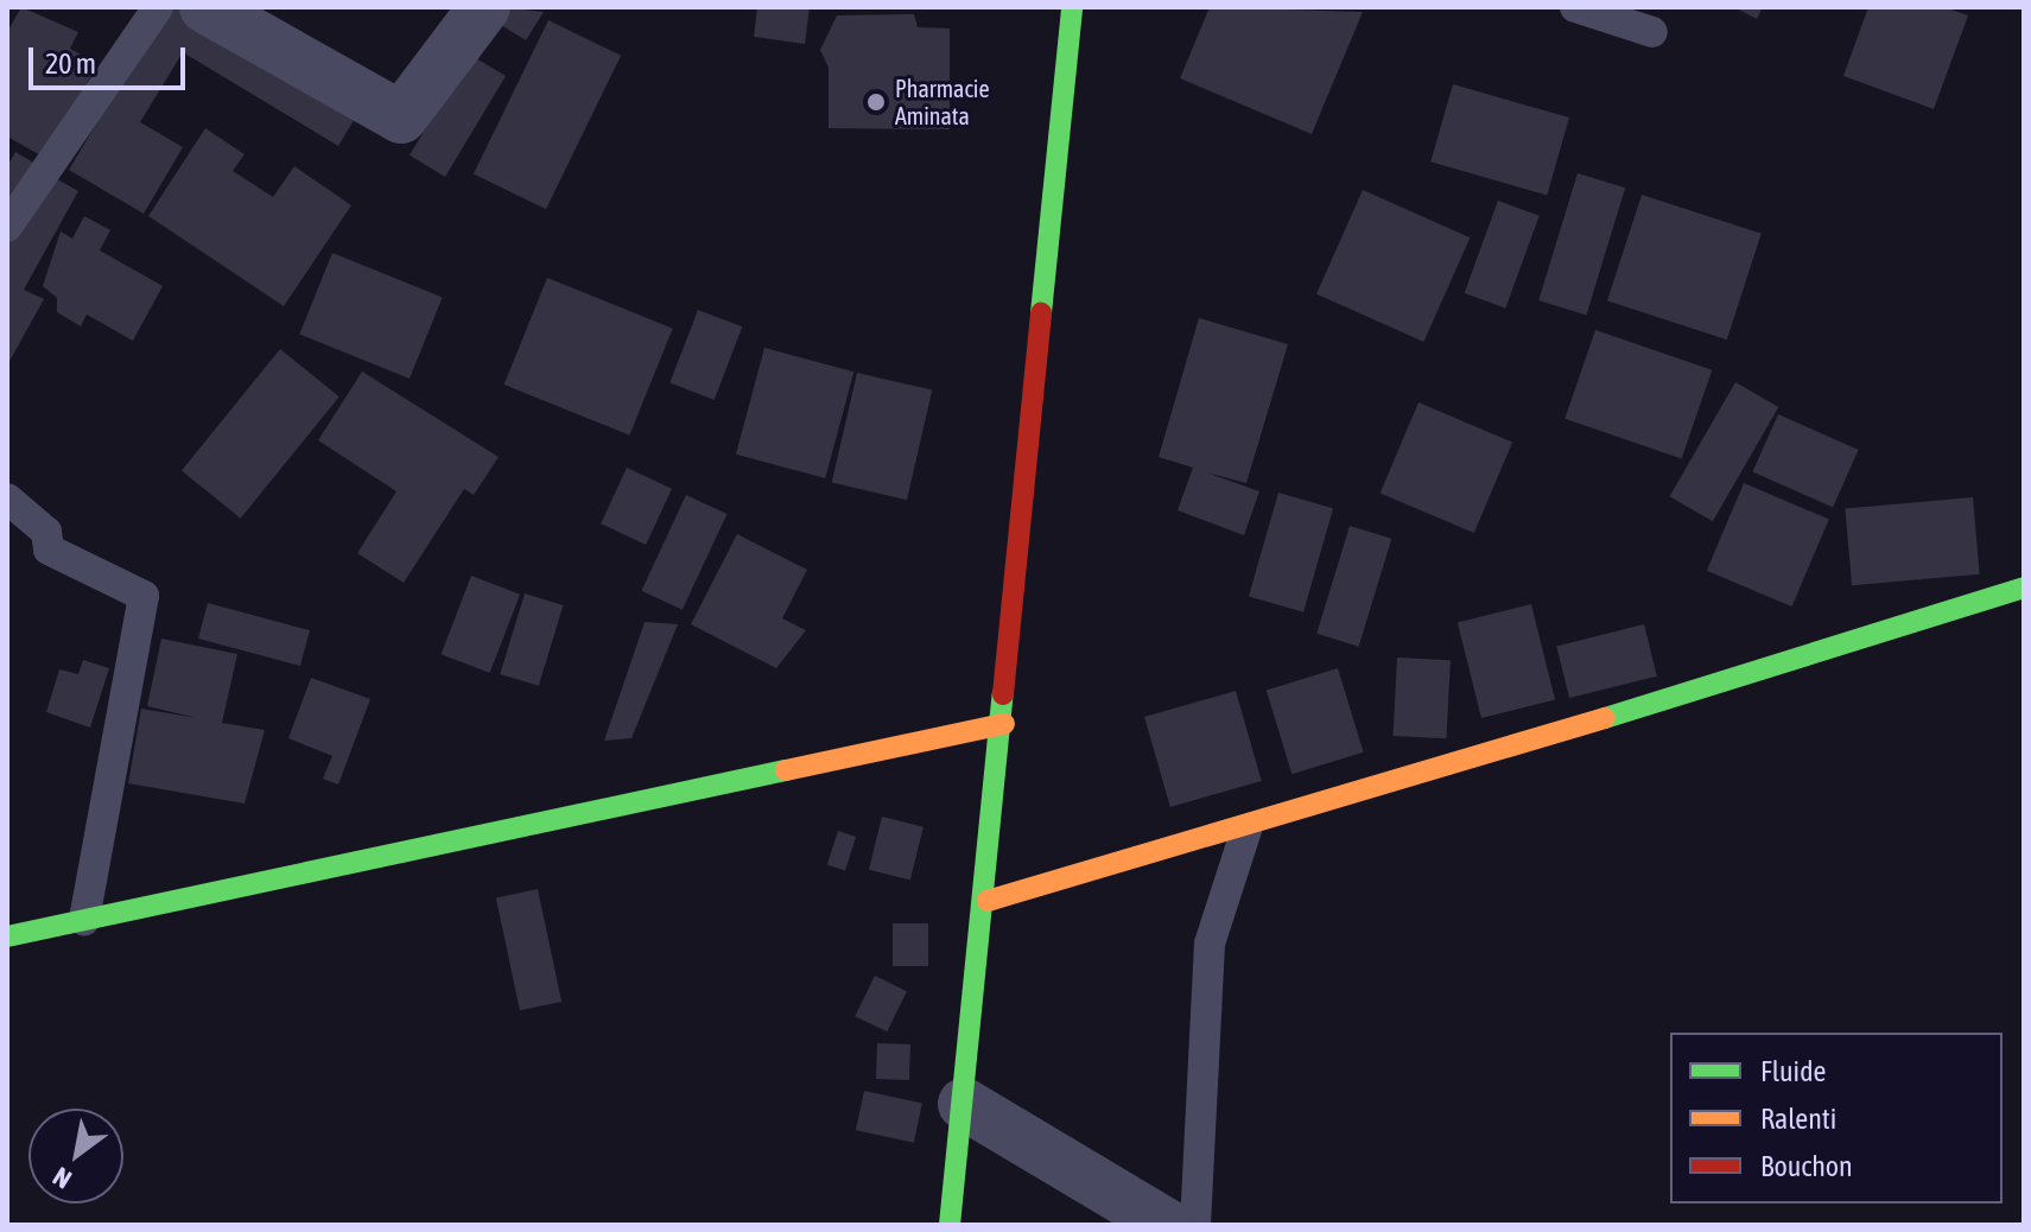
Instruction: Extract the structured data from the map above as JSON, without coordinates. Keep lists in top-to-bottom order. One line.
{"places":["Pharmacie Aminata"],"legend":["Fluide","Ralenti","Bouchon"],"scale_bar":"20 m","north":"bottom left"}
